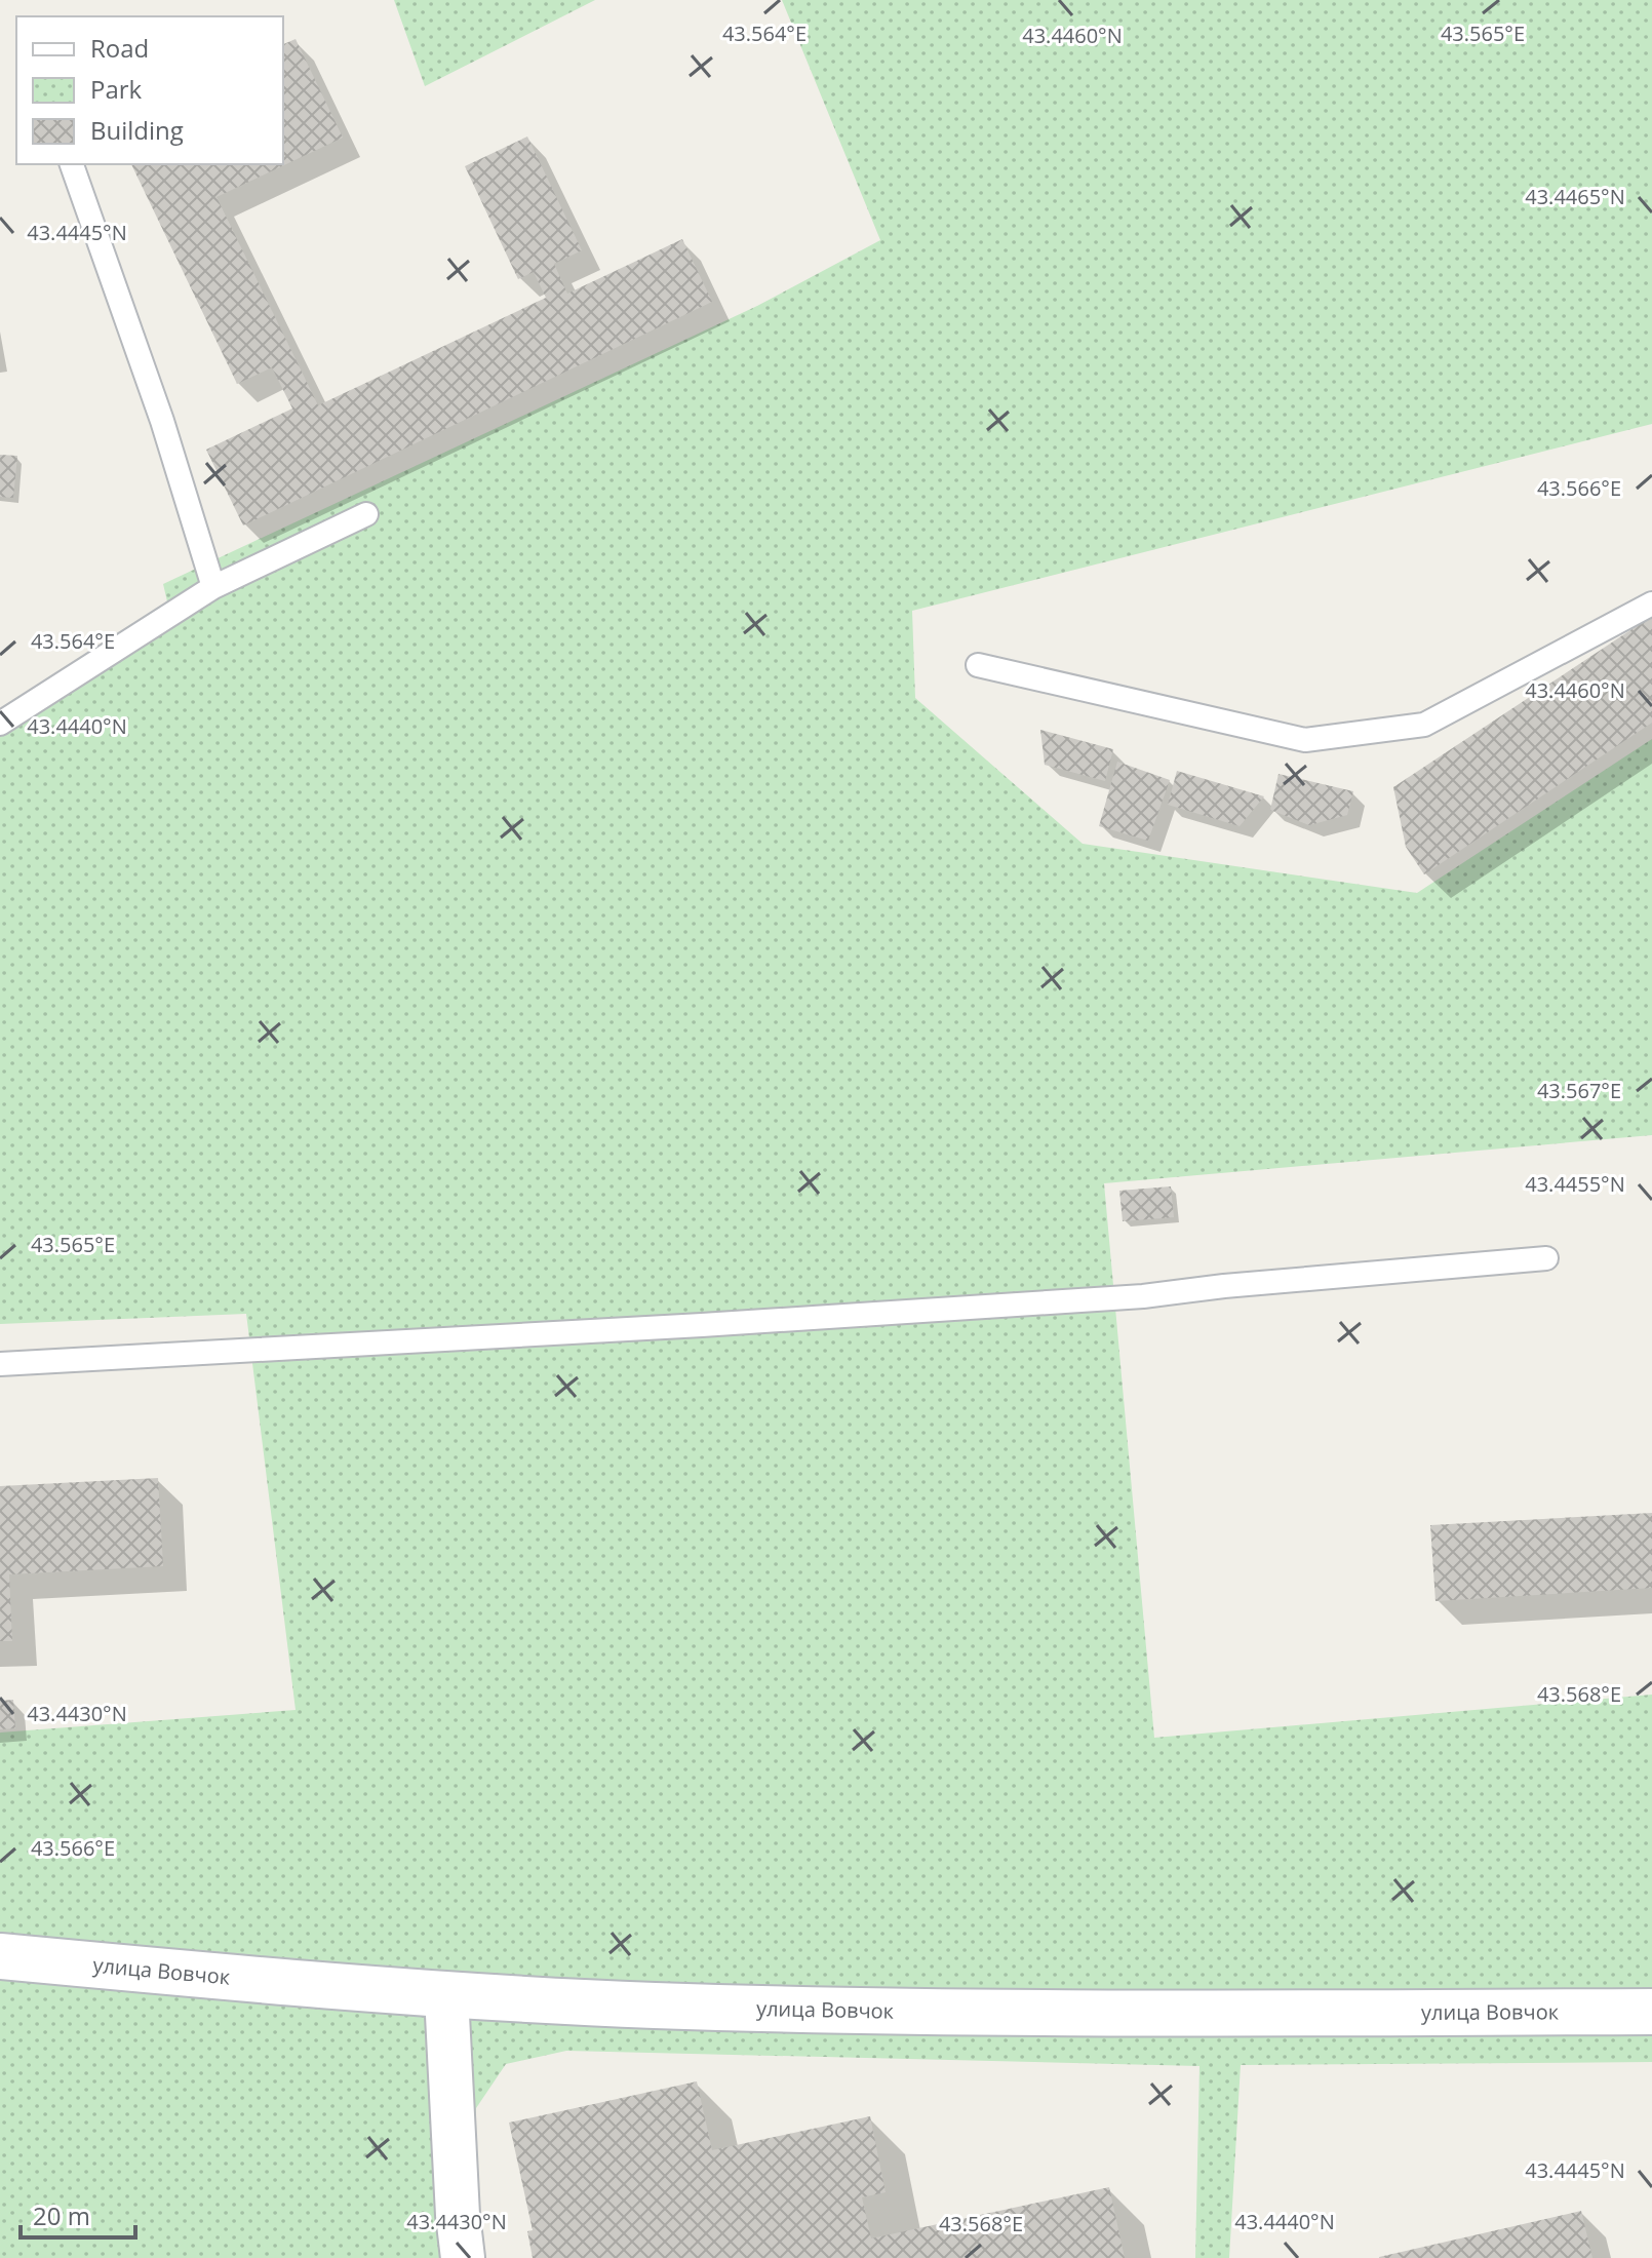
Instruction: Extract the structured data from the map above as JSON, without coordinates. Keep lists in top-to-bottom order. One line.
{"streets":{"street":["улица Вовчок"]},"legend":["Road","Park","Building"],"scale_bar":"20 m","coordinates":["43.564°E","43.565°E","43.4460°N","43.4465°N","43.4445°N","43.566°E","43.4440°N","43.567°E","43.4455°N","43.568°E","43.4430°N"]}
